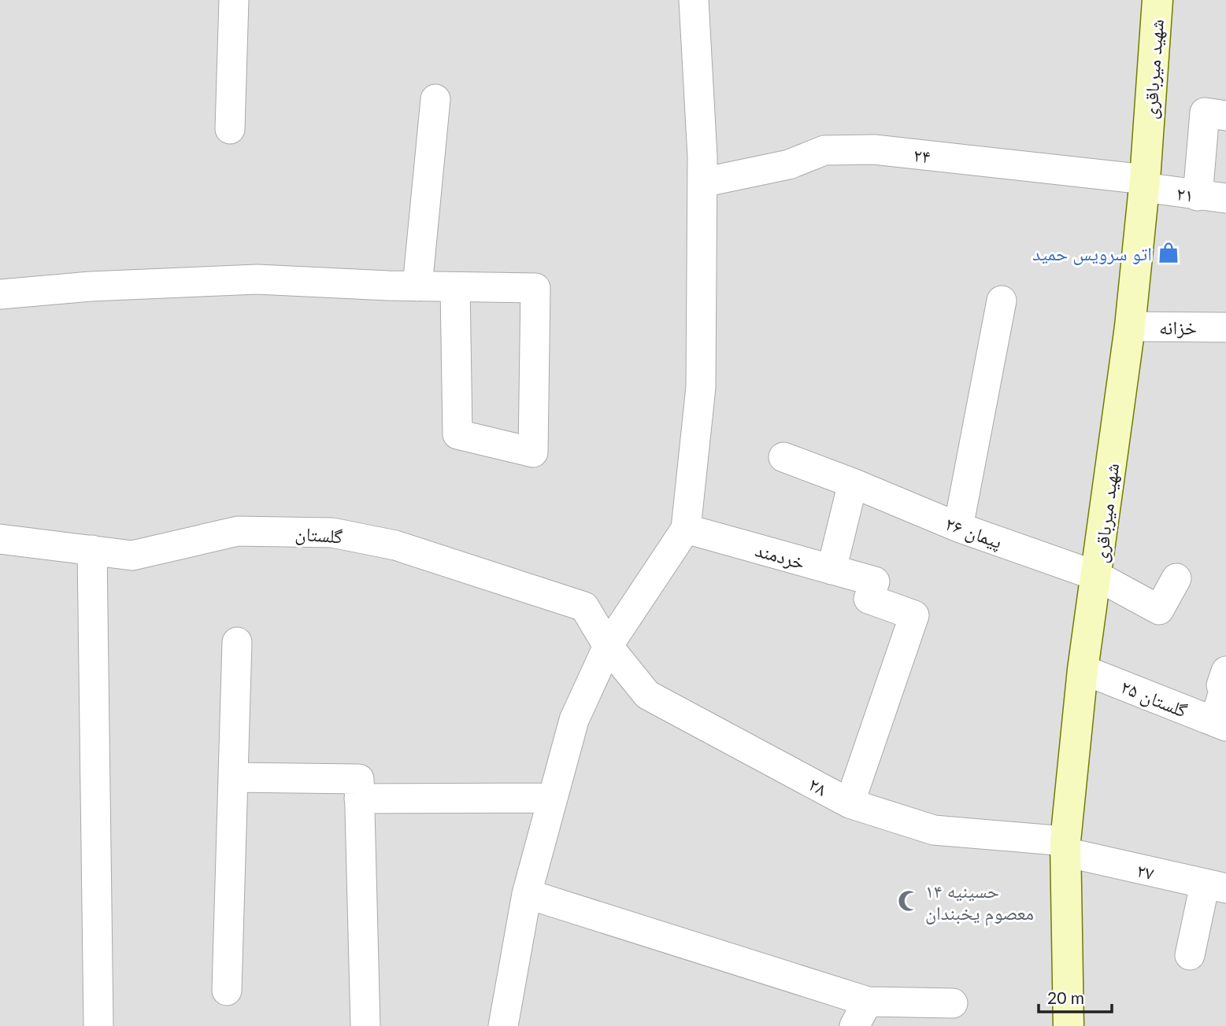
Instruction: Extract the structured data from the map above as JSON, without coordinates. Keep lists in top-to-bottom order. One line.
{"streets":{"main road":["شهید میرباقری"],"street":["۲۴","۲۱","خزانه","پیمان ۲۶","گلستان","خردمند","گلستان ۲۵","۲۸","۲۷"]},"crossings":[["شهید میرباقری","۲۴"],["شهید میرباقری","۲۱"],["شهید میرباقری","خزانه"],["شهید میرباقری","پیمان ۲۶"],["شهید میرباقری","گلستان ۲۵"],["شهید میرباقری","۲۸"],["شهید میرباقری","۲۷"],["۲۴","۲۱"],["گلستان","۲۸"],["خردمند","۲۸"],["۲۸","۲۷"]],"places":{"shop":["اتو سرویس حمید"],"mosque":["حسینیه ۱۴ معصوم یخبندان"]},"scale_bar":"20 m"}
